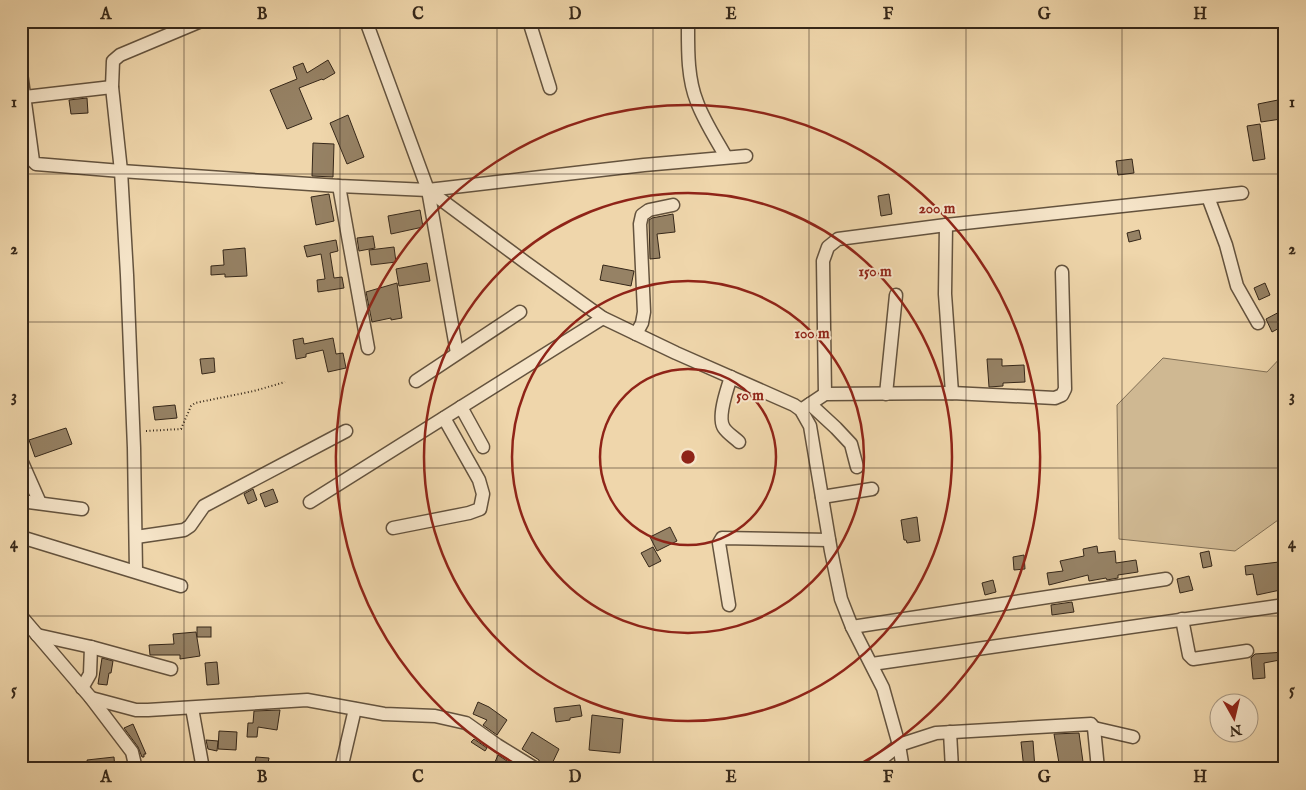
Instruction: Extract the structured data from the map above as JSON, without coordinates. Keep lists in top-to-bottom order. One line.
{"north":"bottom","grid":{"columns":["A","B","C","D","E","F","G","H"],"rows":["1","2","3","4","5"]},"rings":["200 m","150 m","100 m","50 m"]}
